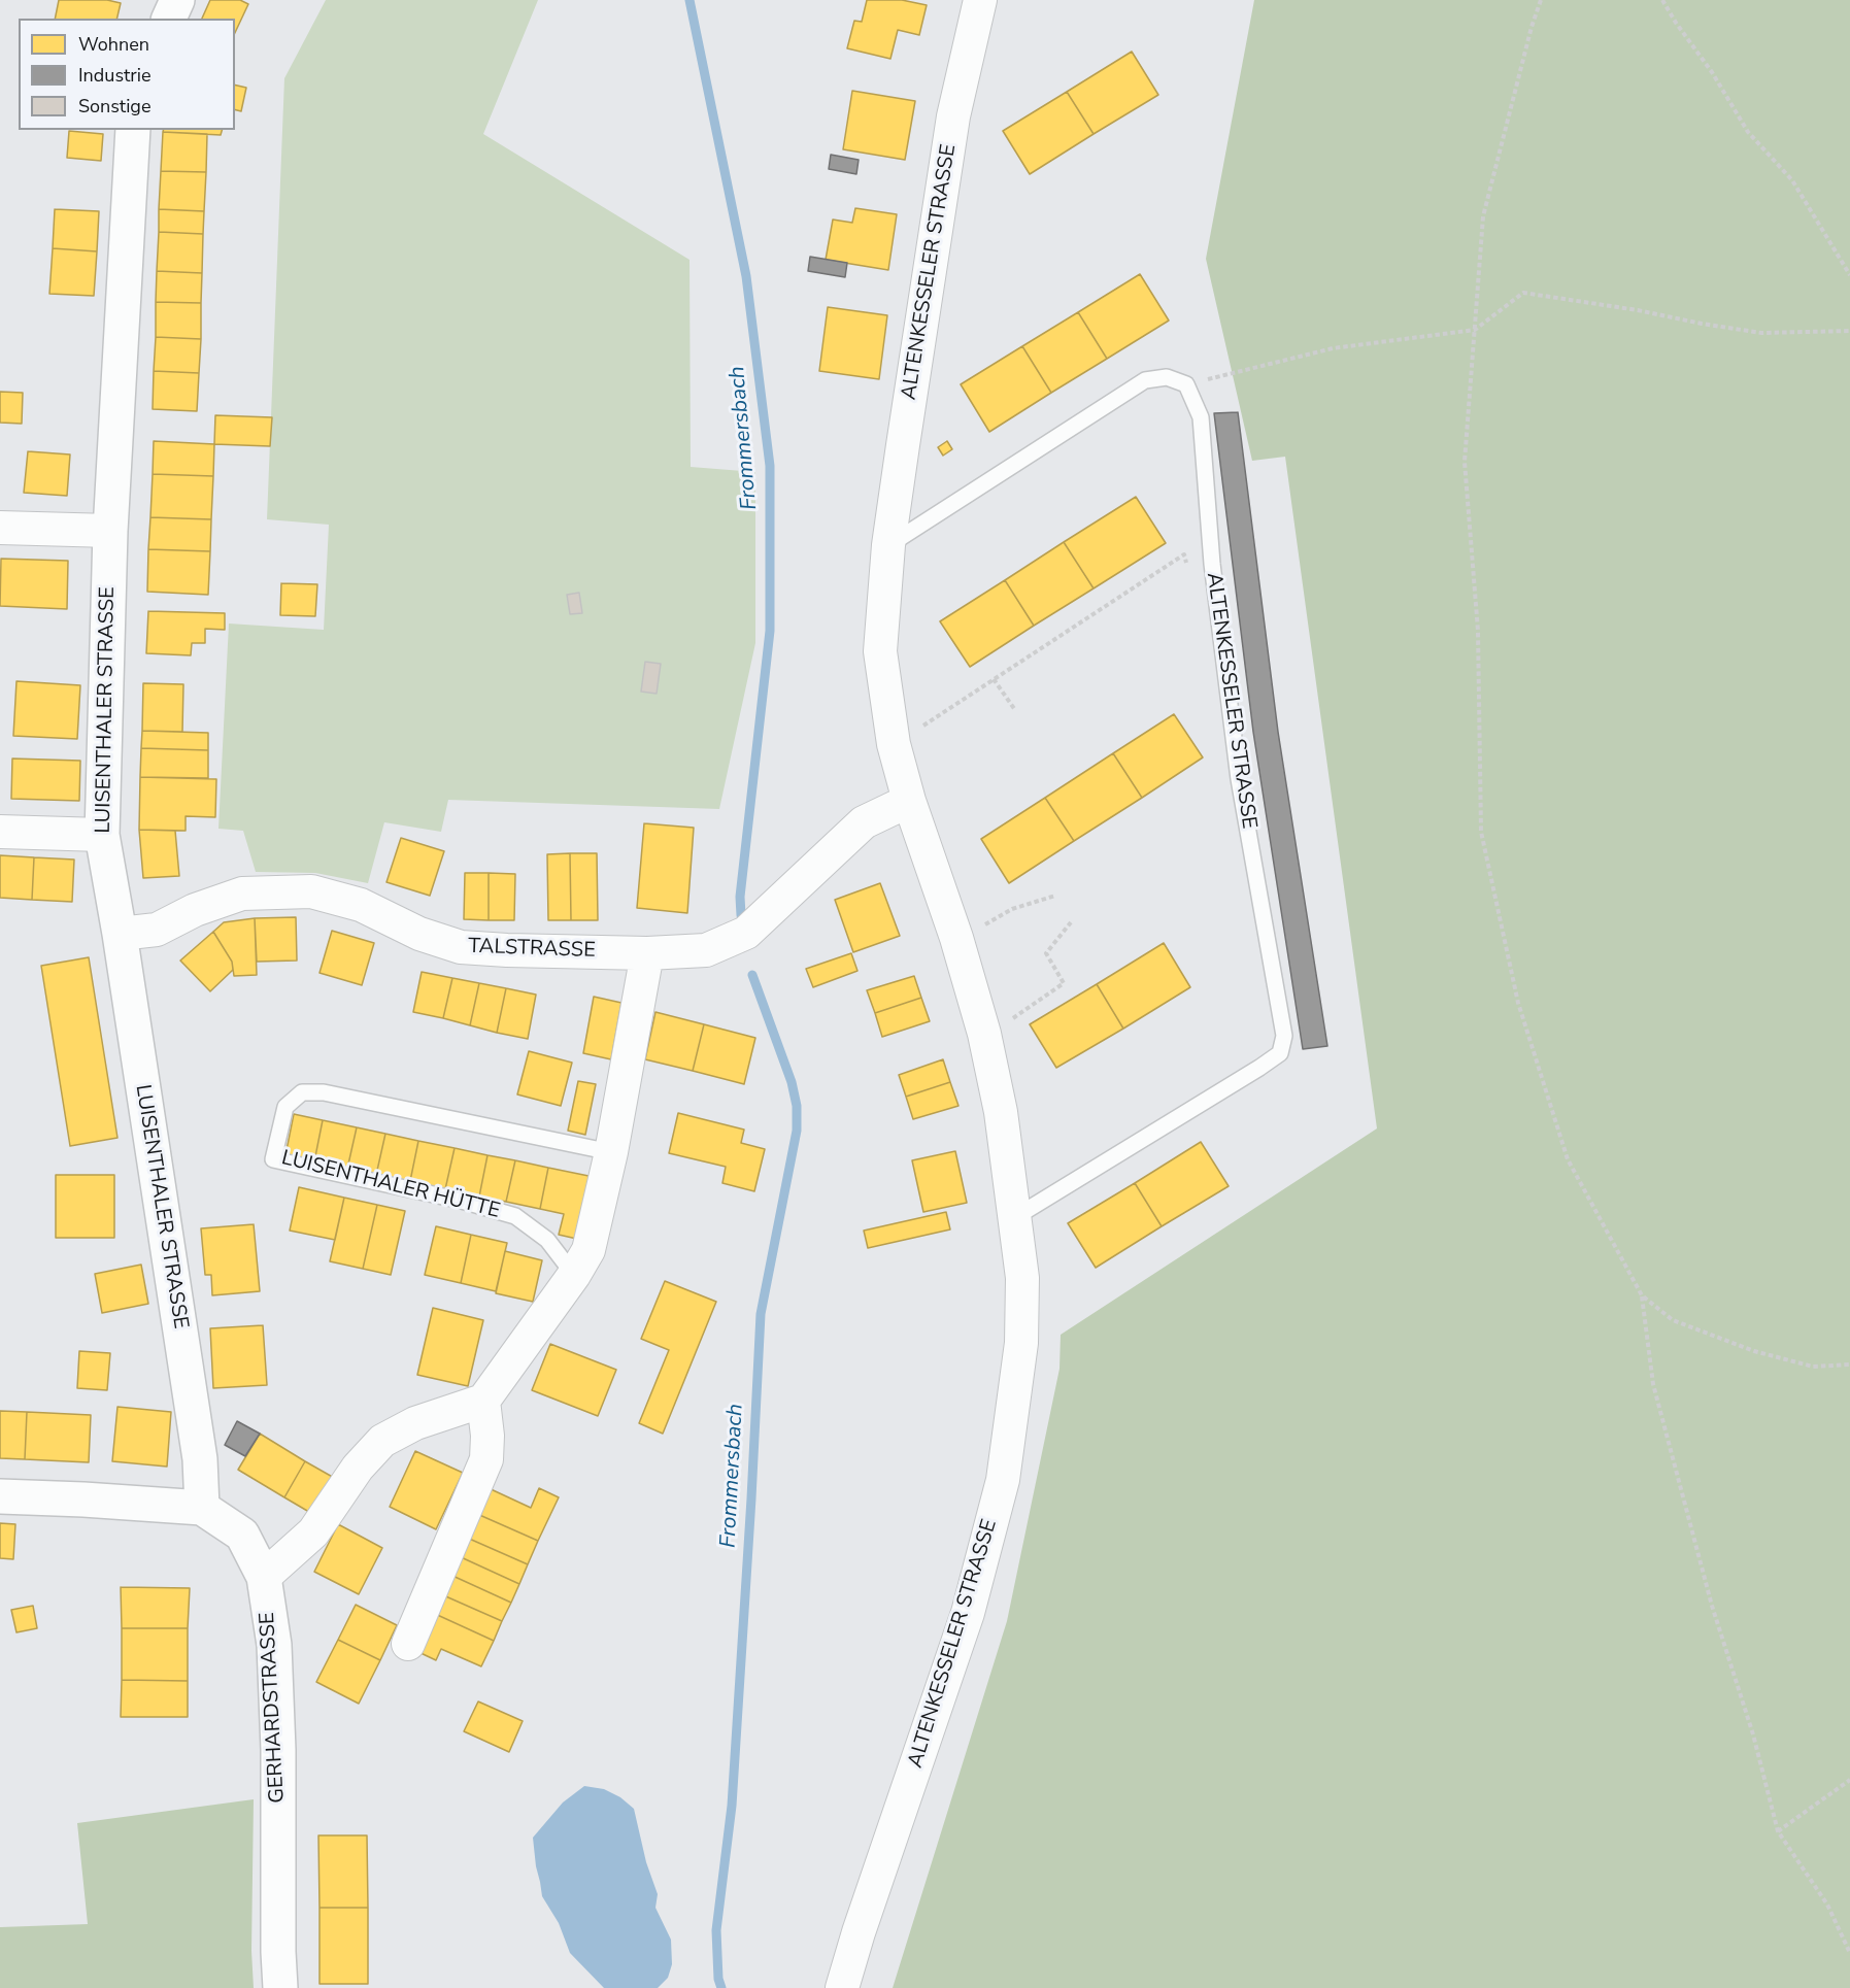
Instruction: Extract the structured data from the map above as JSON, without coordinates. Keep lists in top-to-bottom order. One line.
{"streets":{"street":["ALTENKESSELER STRASSE","LUISENTHALER STRASSE","TALSTRASSE","GERHARDSTRASSE"],"lane":["LUISENTHALER HÜTTE"]},"crossings":[["ALTENKESSELER STRASSE","TALSTRASSE"],["LUISENTHALER STRASSE","TALSTRASSE"],["LUISENTHALER STRASSE","GERHARDSTRASSE"]],"water":["Frommersbach"],"legend":["Wohnen","Industrie","Sonstige"]}
